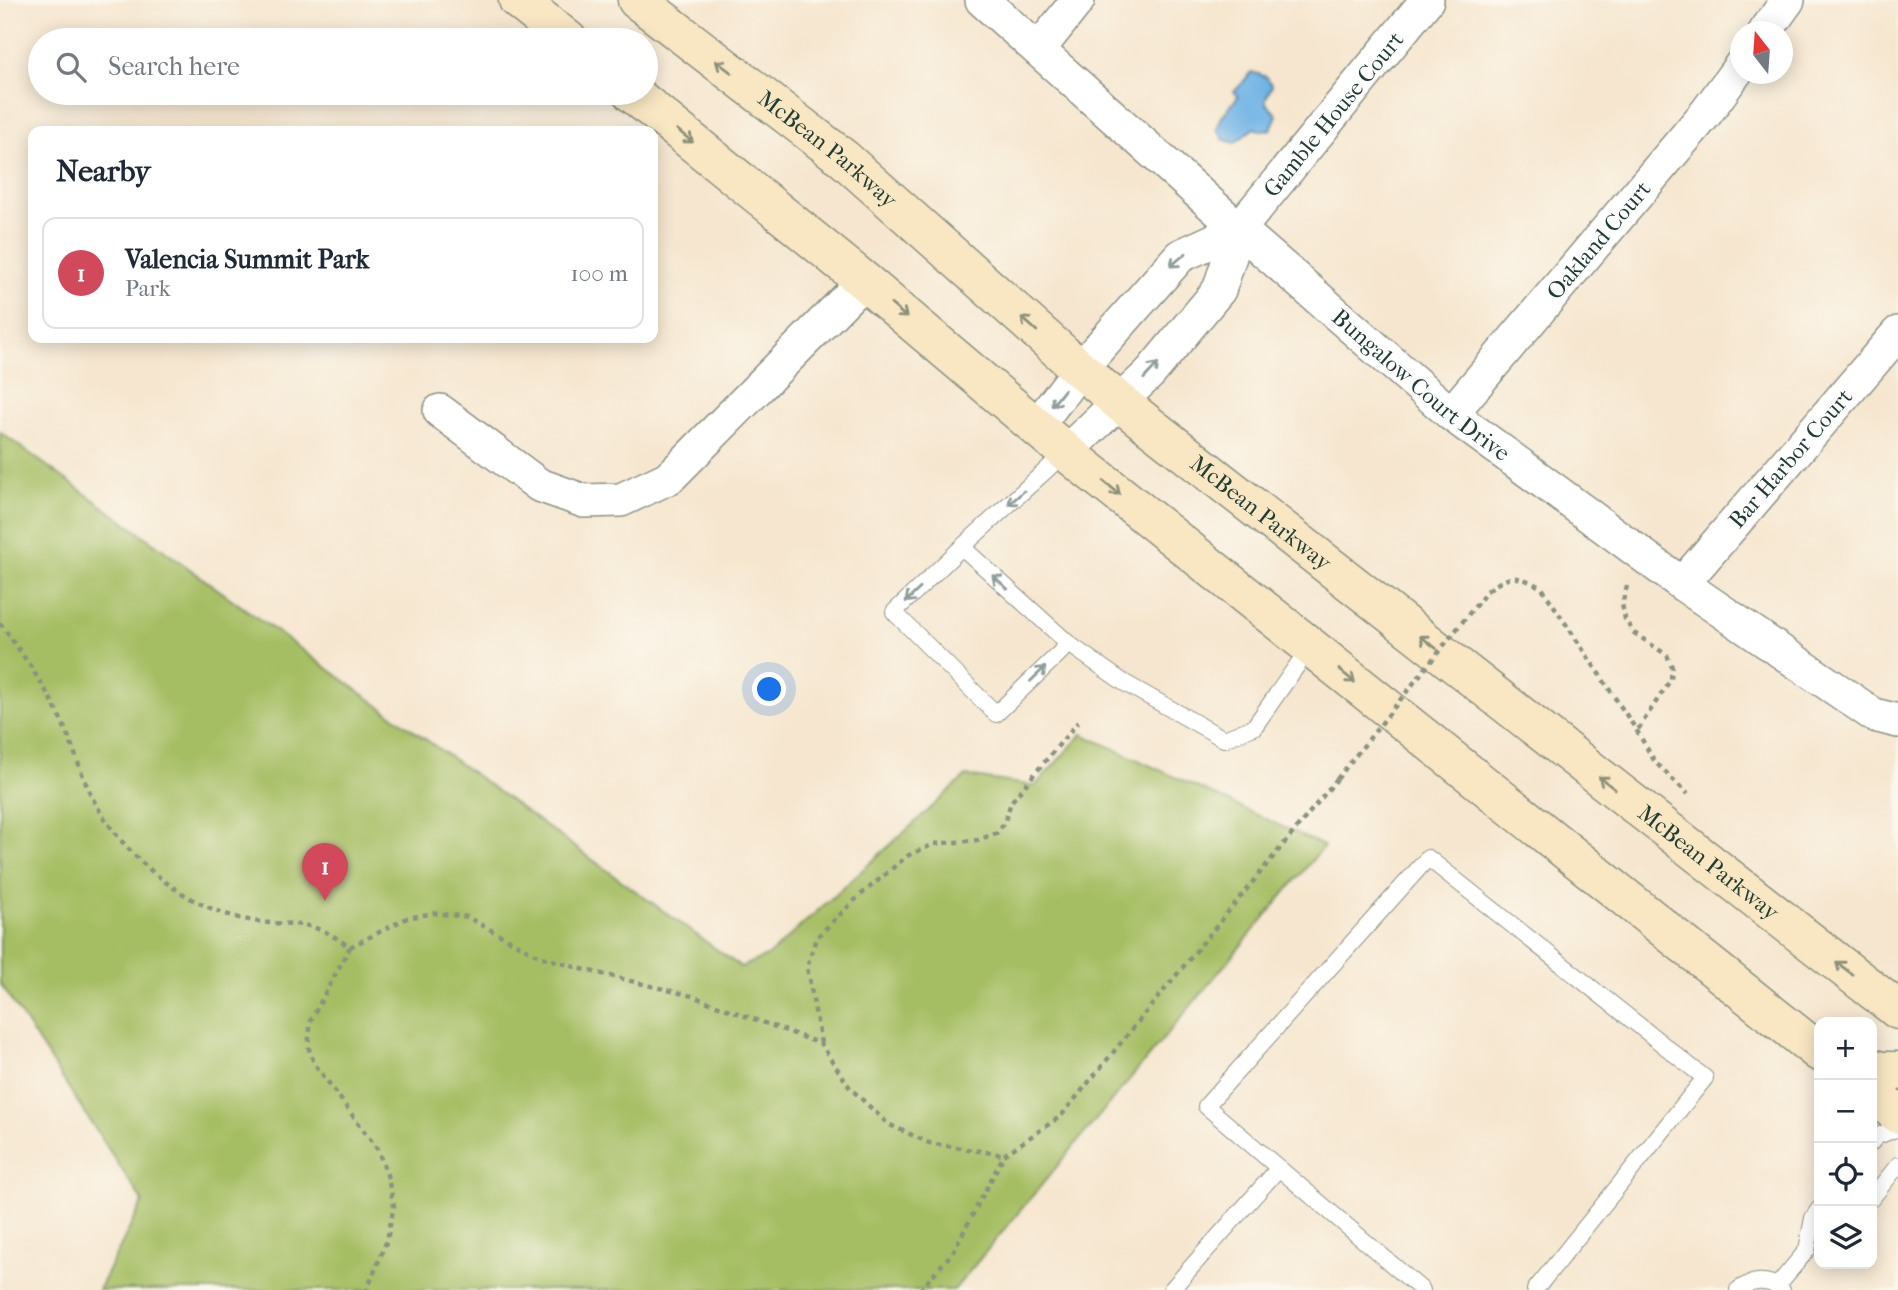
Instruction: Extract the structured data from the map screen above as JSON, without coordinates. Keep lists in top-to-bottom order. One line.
{"streets":{"main road":["McBean Parkway"],"street":["Gamble House Court","Oakland Court","Bungalow Court Drive","Bar Harbor Court"]},"crossings":[["Gamble House Court","McBean Parkway"],["Gamble House Court","Bungalow Court Drive"],["Oakland Court","Bungalow Court Drive"],["Bungalow Court Drive","Bar Harbor Court"]],"north":"top","page":{"search":"Search here","heading":"Nearby","list":[{"mark":"1","name":"Valencia Summit Park","note":"Park","value":"100 m"}],"pins":"1","map_buttons":["+","−"]}}
